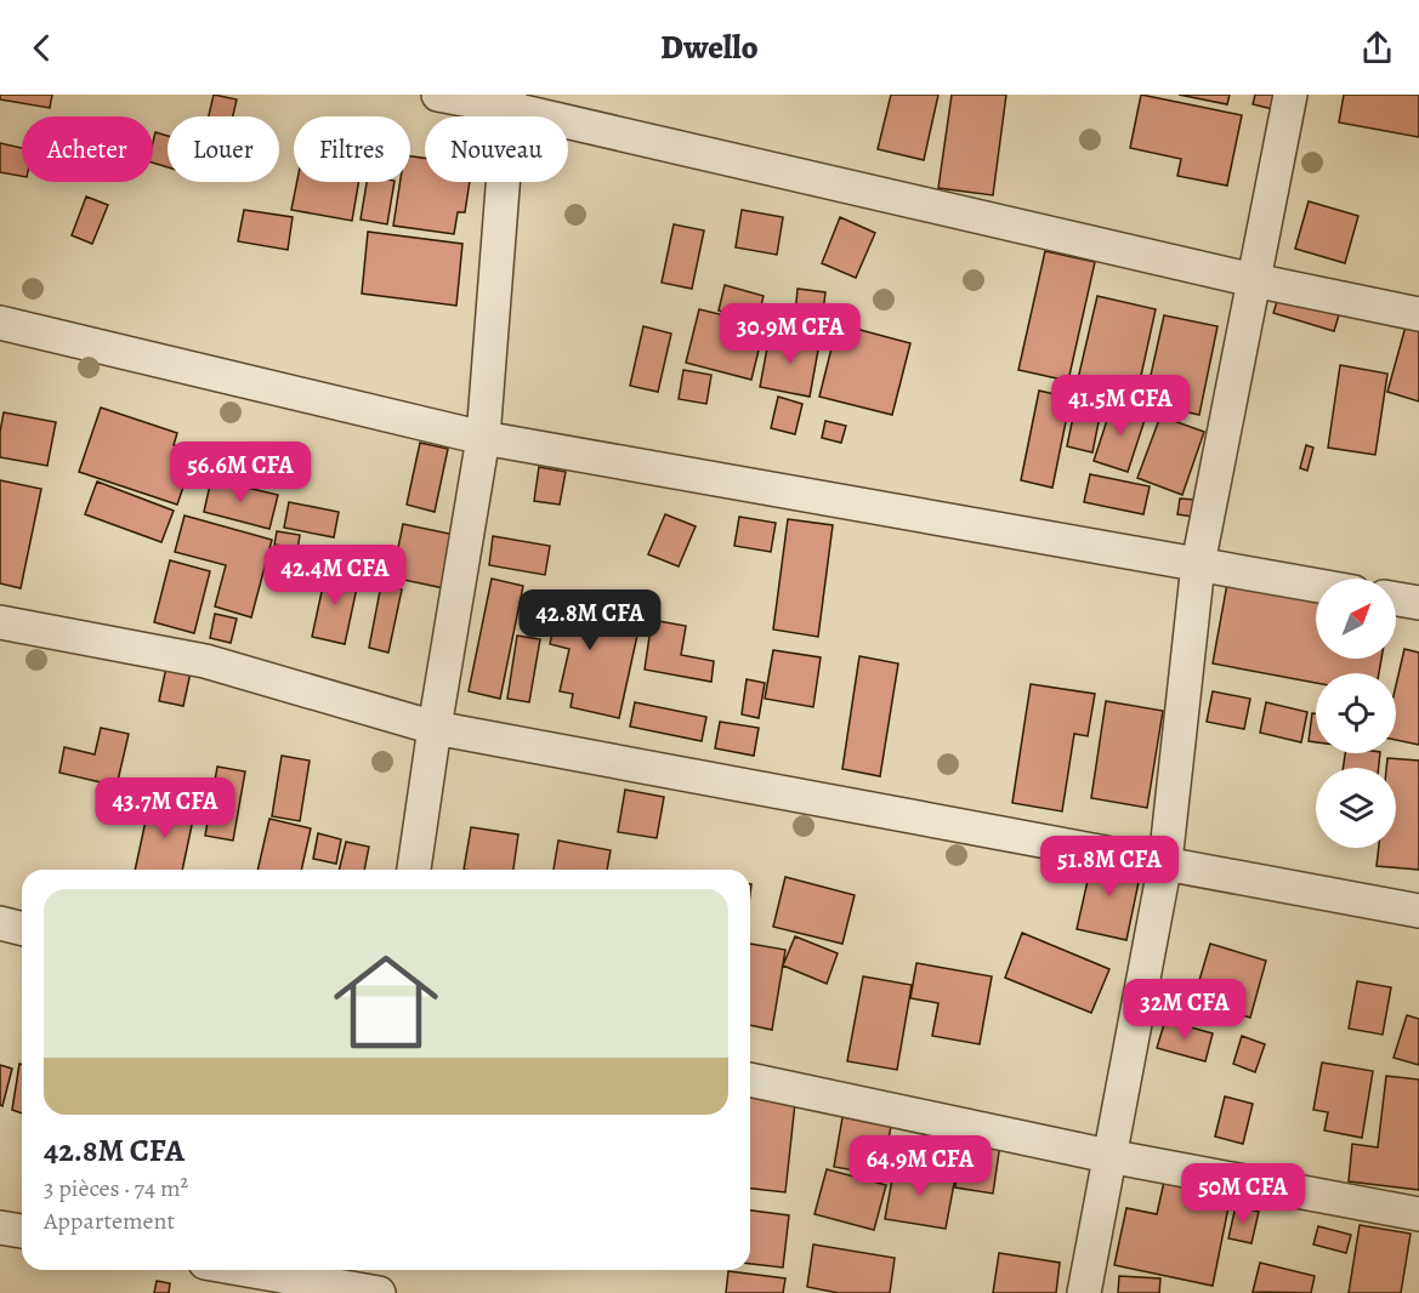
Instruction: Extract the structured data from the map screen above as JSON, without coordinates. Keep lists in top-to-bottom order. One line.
{"north":"top right","page":{"header":"Dwello","chip":["Acheter","Louer","Filtres","Nouveau"],"price":["30.9M CFA","41.5M CFA","56.6M CFA","42.4M CFA","42.8M CFA","43.7M CFA","51.8M CFA","32M CFA","64.9M CFA","50M CFA"],"list":[{"name":"42.8M CFA","note":"3 pièces · 74 m² · Appartement"}]}}
